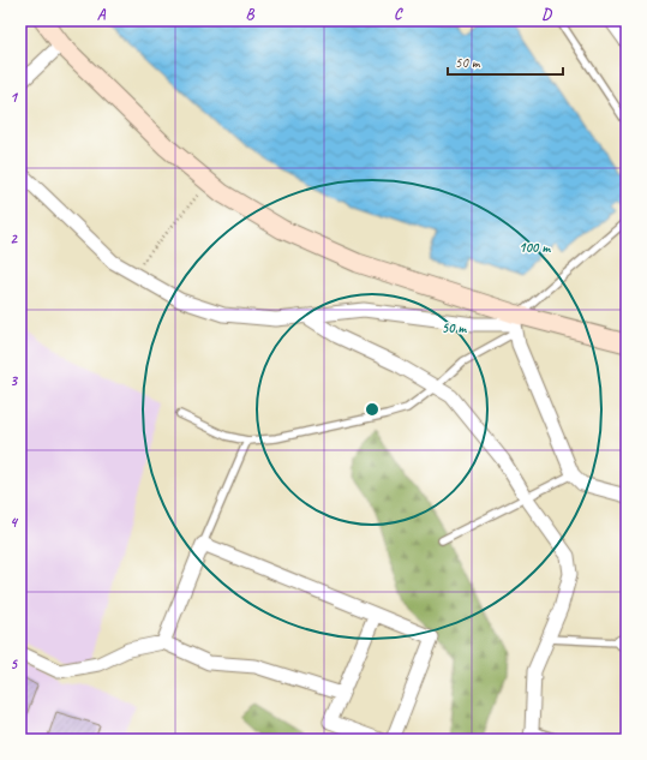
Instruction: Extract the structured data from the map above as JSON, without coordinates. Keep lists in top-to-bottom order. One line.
{"scale_bar":"50 m","grid":{"columns":["A","B","C","D"],"rows":["1","2","3","4","5"]},"rings":["100 m","50 m"]}
